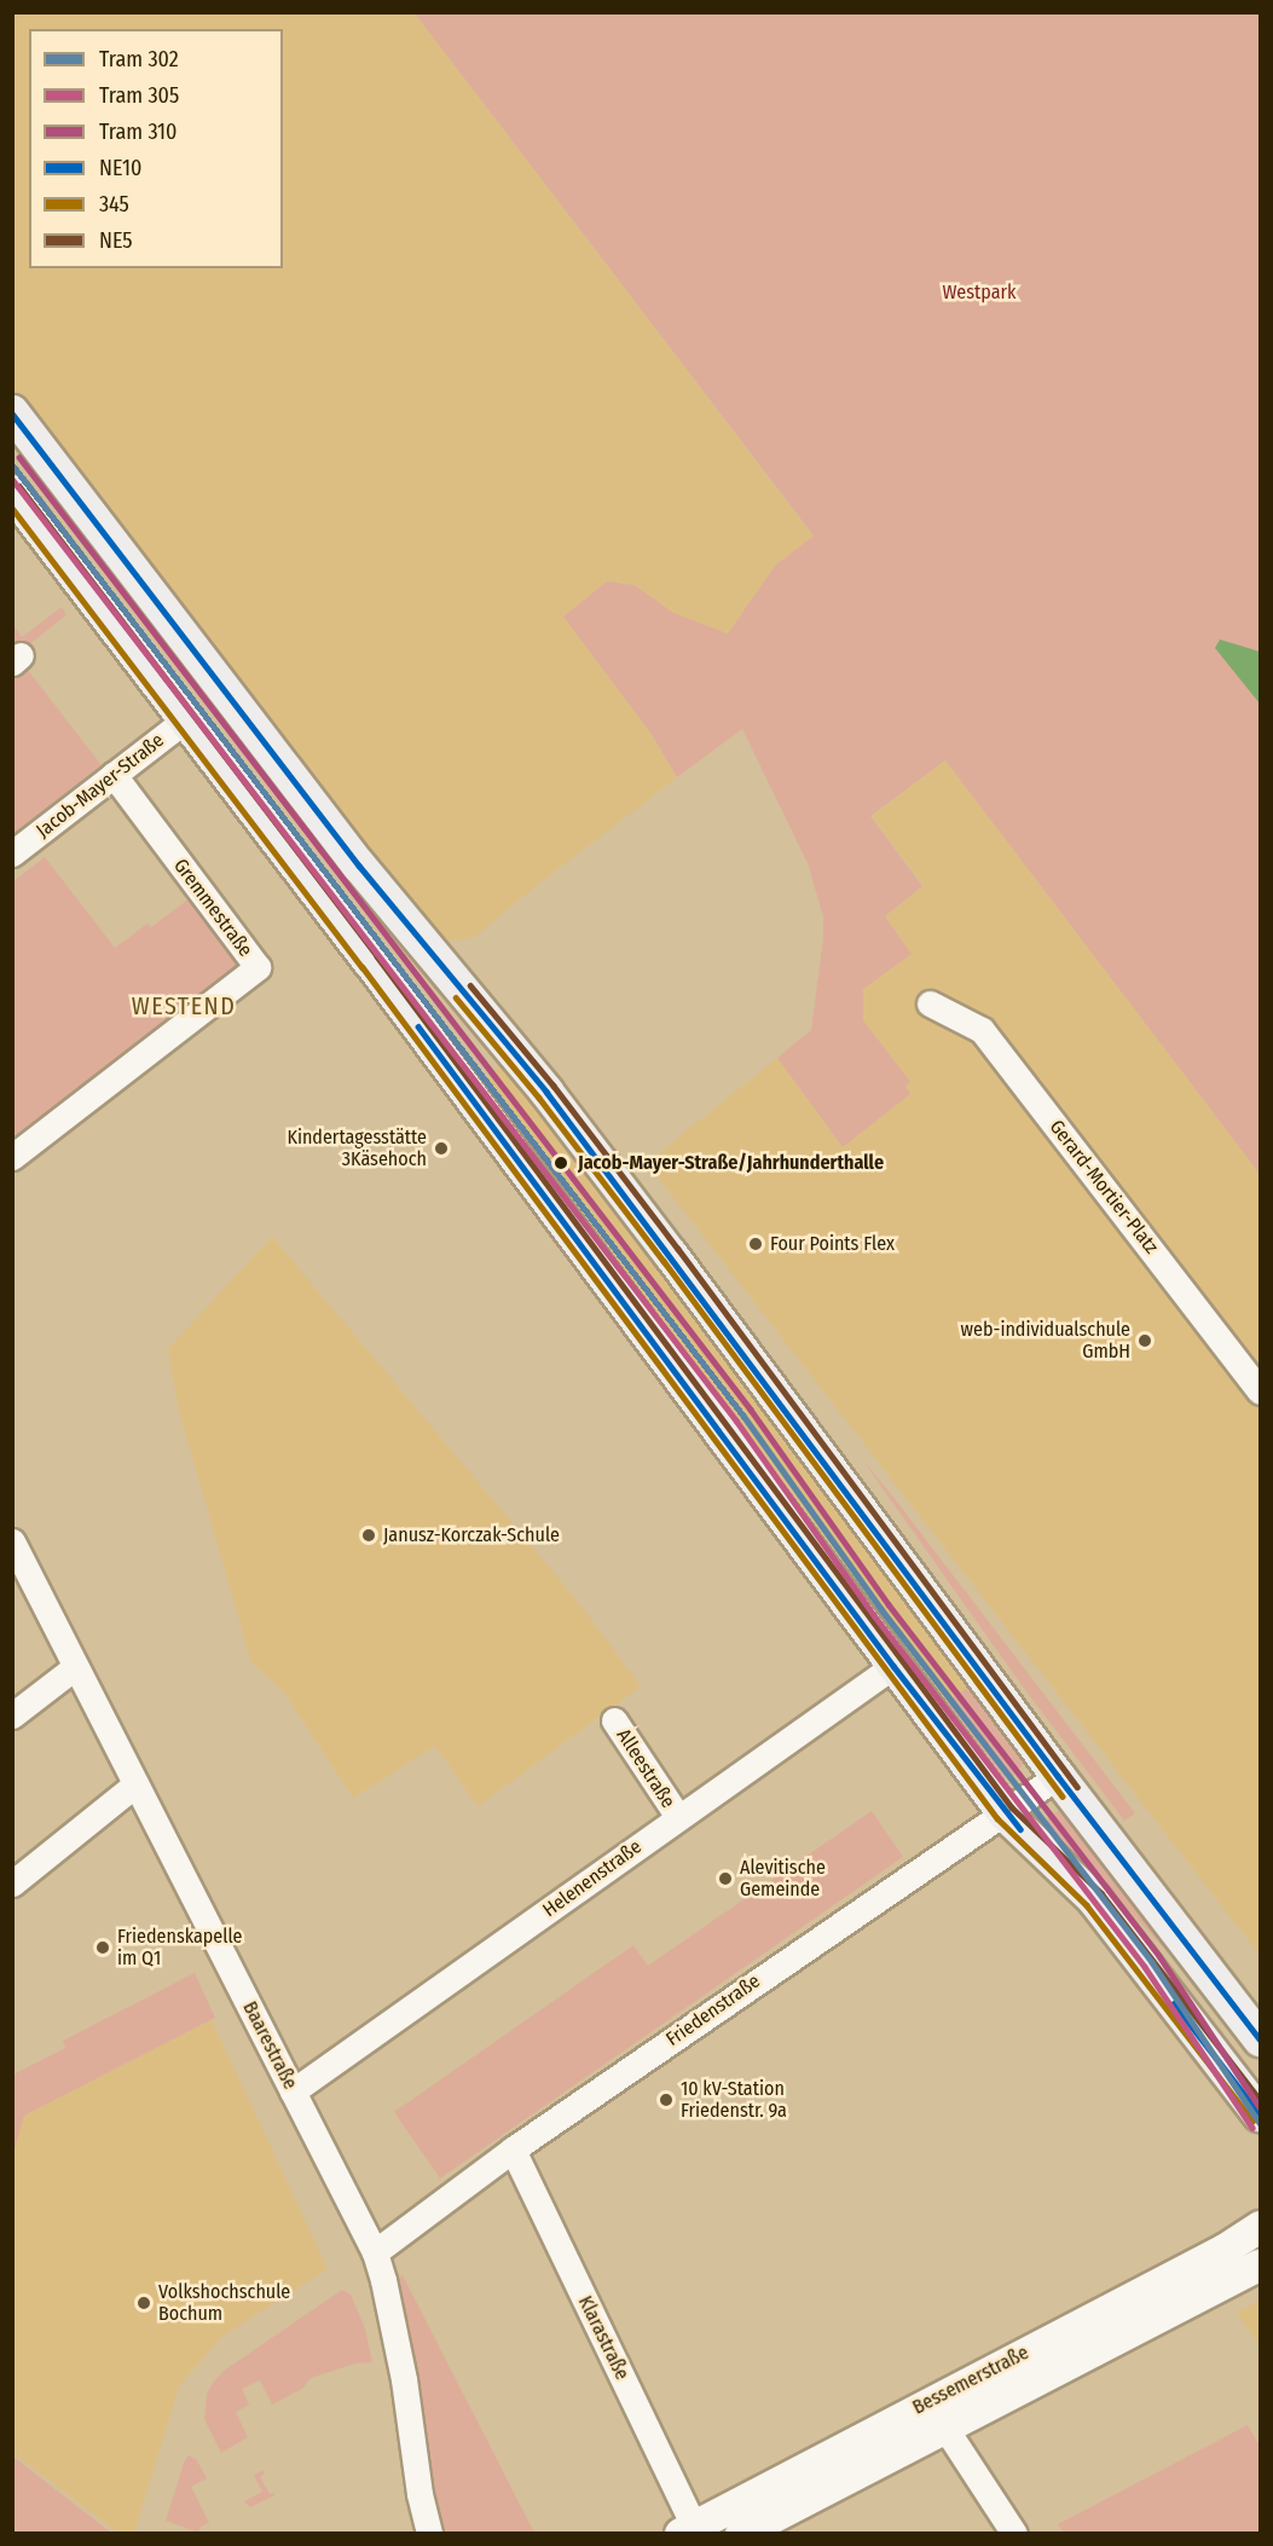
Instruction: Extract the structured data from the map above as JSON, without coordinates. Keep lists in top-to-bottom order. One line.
{"streets":{"street":["Jacob-Mayer-Straße","Gremmestraße","Gerard-Mortier-Platz","Alleestraße","Helenenstraße","Friedenstraße","Baarestraße","Klarastraße","Bessemerstraße"]},"crossings":[["Jacob-Mayer-Straße","Gremmestraße"],["Alleestraße","Helenenstraße"],["Helenenstraße","Baarestraße"],["Friedenstraße","Baarestraße"],["Friedenstraße","Klarastraße"],["Klarastraße","Bessemerstraße"]],"districts":["WESTEND"],"parks":["Westpark"],"places":["Kindertagesstätte 3Käsehoch","Jacob-Mayer-Straße/Jahrhunderthalle","Four Points Flex","web-individualschule GmbH","Janusz-Korczak-Schule","Alevitische Gemeinde","Friedenskapelle im Q1","10 kV-Station Friedenstr. 9a","Volkshochschule Bochum"],"lines":["transit line NE10","tram line 310","tram line 302","tram line 305","transit line NE5","transit line 345"],"legend":["Tram 302","Tram 305","Tram 310","NE10","345","NE5"]}
